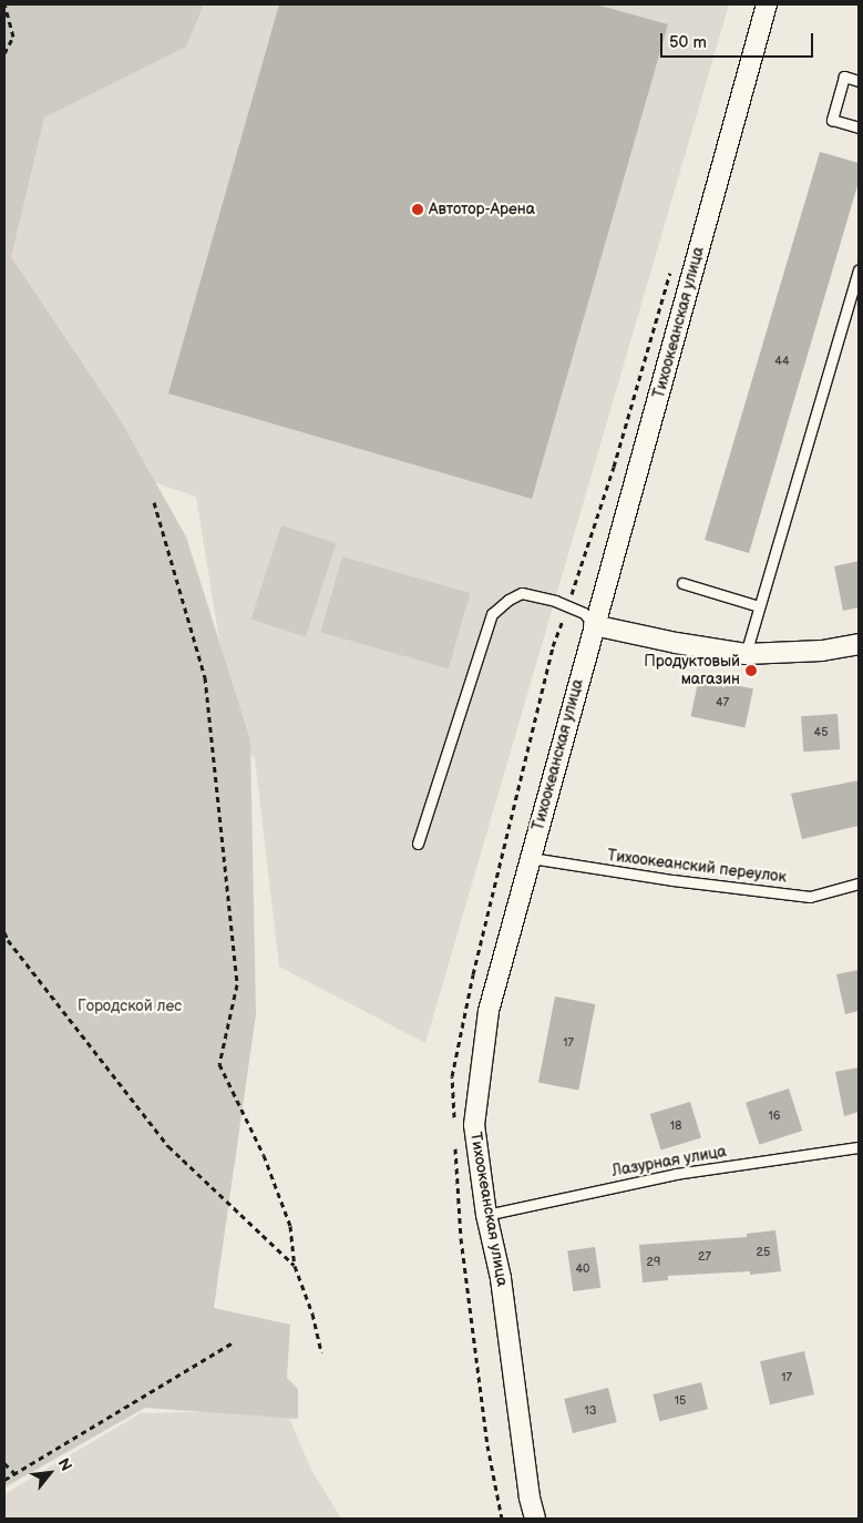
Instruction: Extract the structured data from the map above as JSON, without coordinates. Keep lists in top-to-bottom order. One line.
{"streets":{"street":["Тихоокеанская улица"],"lane":["Тихоокеанский переулок","Лазурная улица"]},"crossings":[["Тихоокеанская улица","Тихоокеанский переулок"],["Тихоокеанская улица","Лазурная улица"]],"parks":["Городской лес"],"places":["Автотор-Арена","Продуктовый магазин"],"house_numbers":["44","47","45","17","16","18","25","27","29","40","17","15","13"],"scale_bar":"50 m","north":"top right"}
